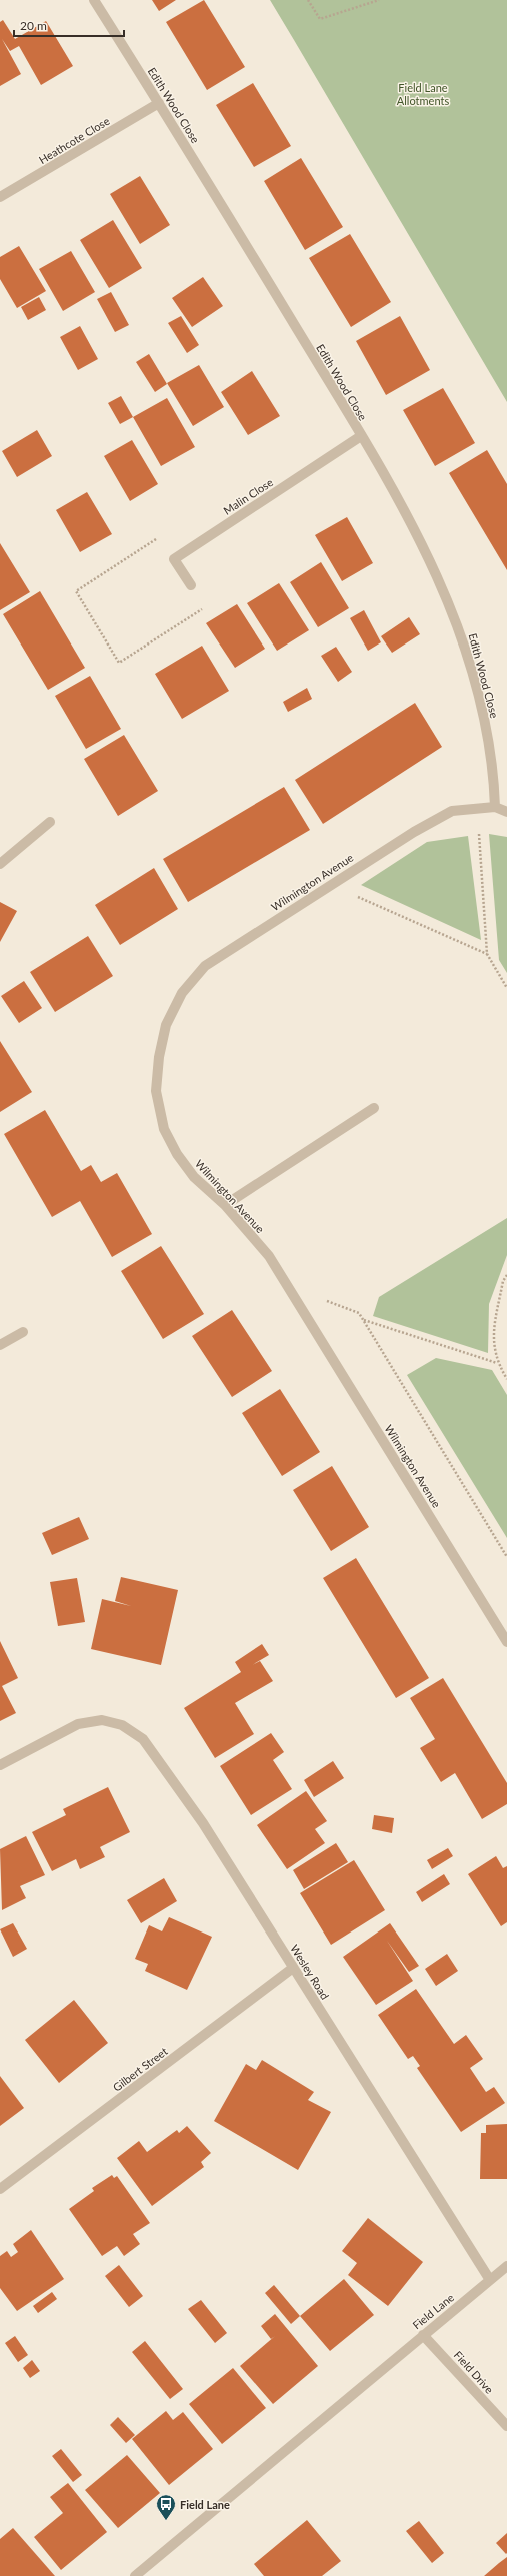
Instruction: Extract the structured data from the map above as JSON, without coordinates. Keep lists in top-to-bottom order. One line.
{"streets":{"street":["Edith Wood Close","Heathcote Close","Malin Close","Wilmington Avenue","Wesley Road","Gilbert Street","Field Lane","Field Drive"]},"crossings":[["Edith Wood Close","Heathcote Close"],["Edith Wood Close","Malin Close"],["Edith Wood Close","Wilmington Avenue"],["Wesley Road","Gilbert Street"],["Wesley Road","Field Lane"],["Field Lane","Field Drive"]],"parks":["Field Lane Allotments"],"places":{"bus stop":["Field Lane"]},"scale_bar":"20 m"}
